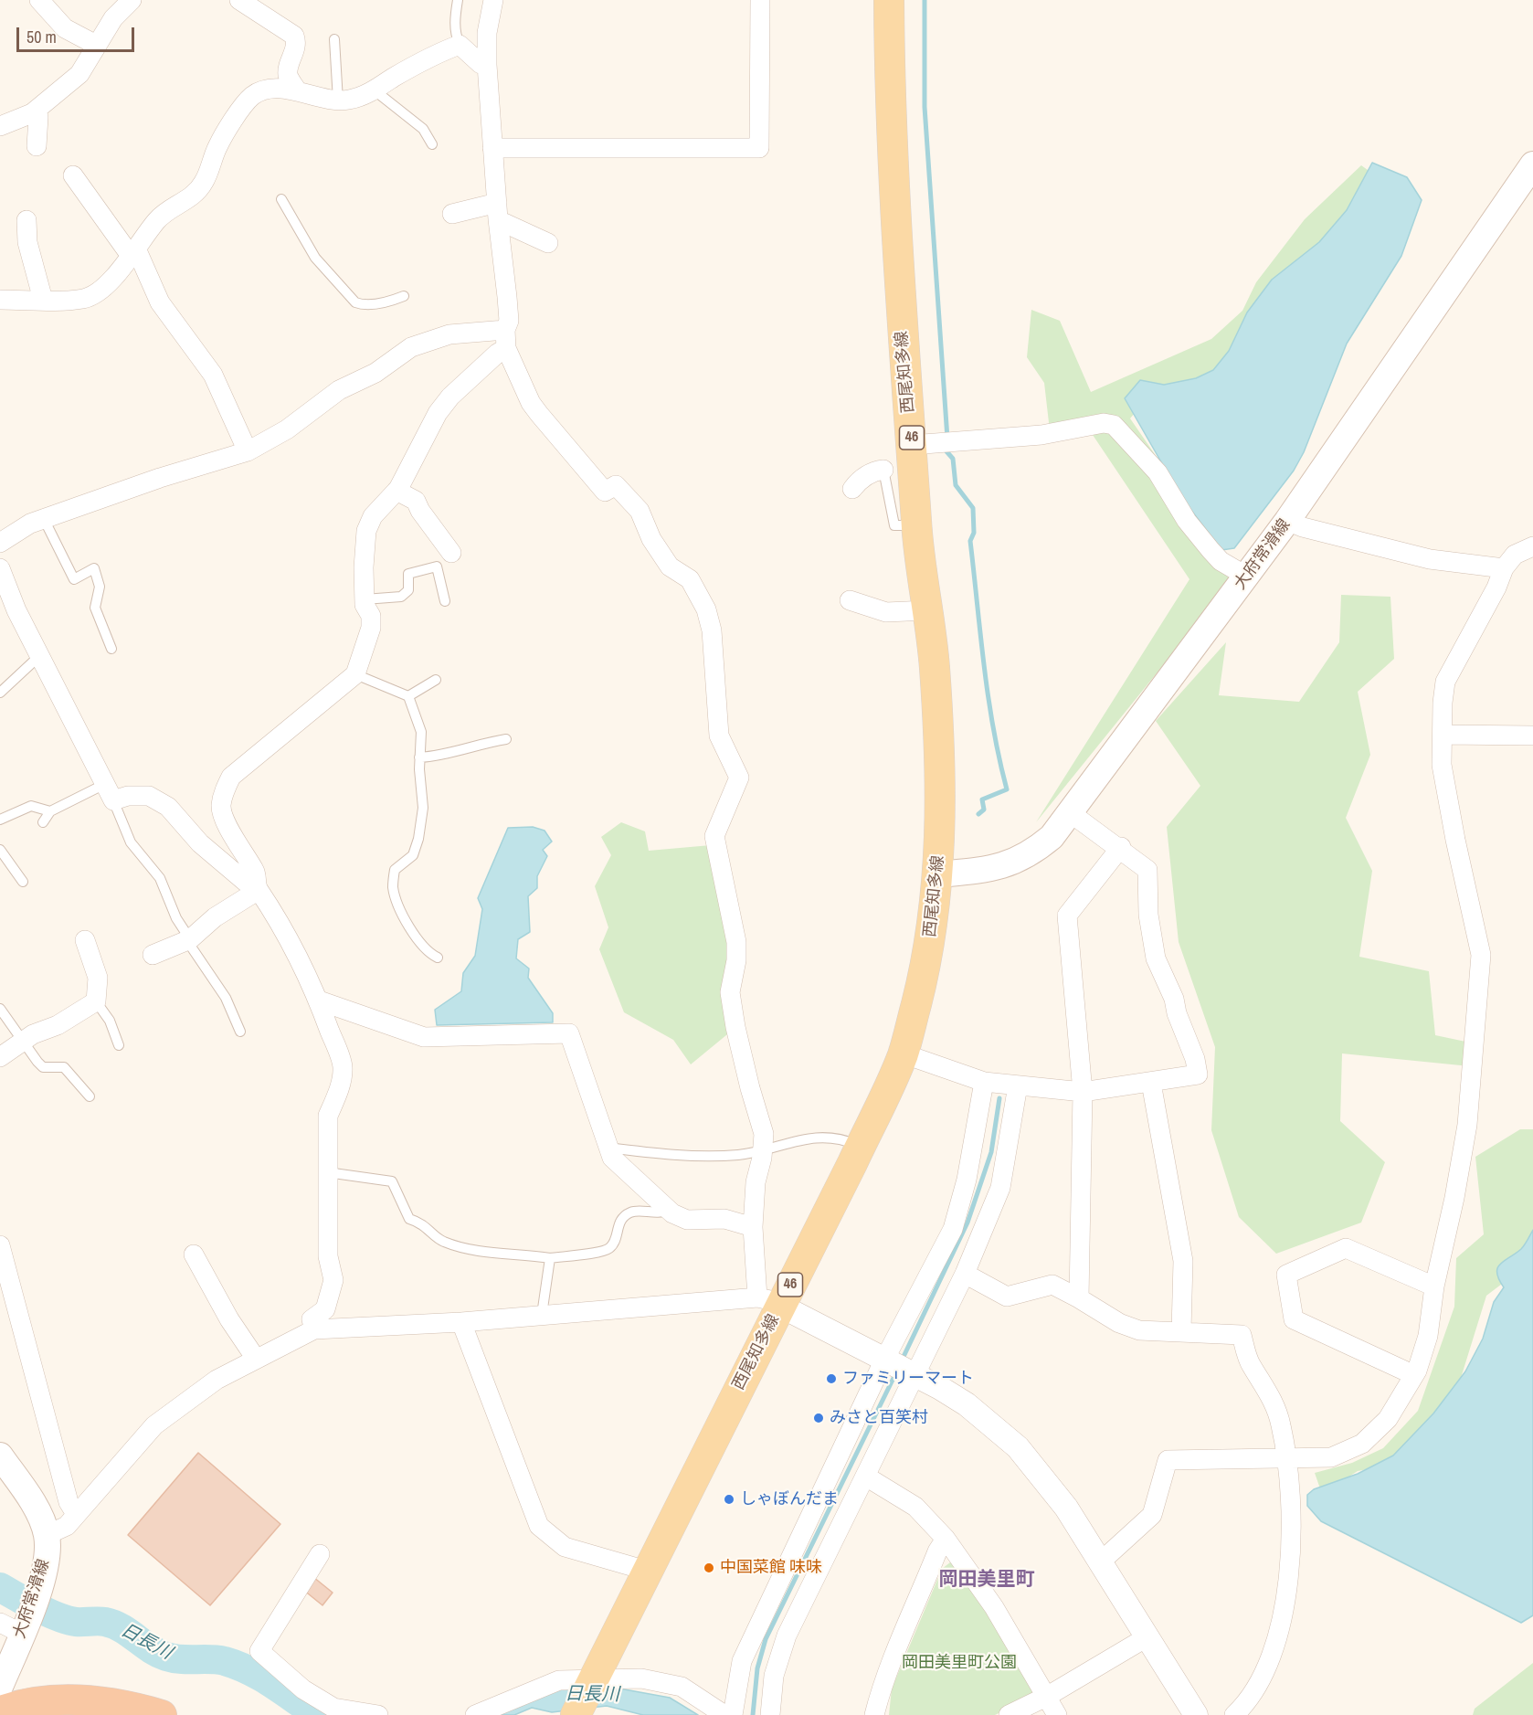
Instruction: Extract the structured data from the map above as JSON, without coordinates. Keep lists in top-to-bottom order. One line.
{"streets":{"main road":["西尾知多線","46","大府常滑線"]},"crossings":[["西尾知多線","大府常滑線"]],"districts":["岡田美里町"],"water":["日長川"],"parks":["岡田美里町公園"],"places":["ファミリーマート","みさと百笑村","しゃぼんだま","中国菜館 味味"],"scale_bar":"50 m"}
